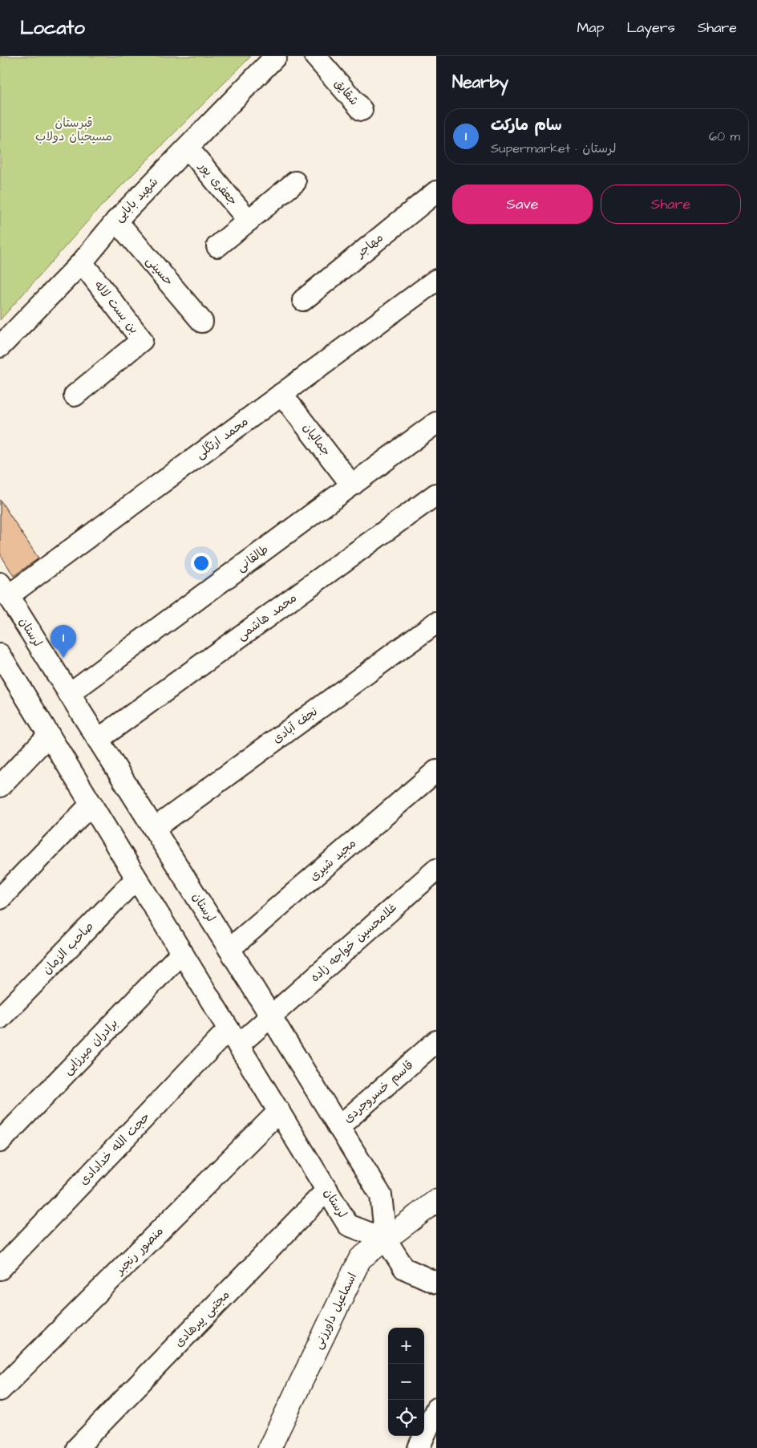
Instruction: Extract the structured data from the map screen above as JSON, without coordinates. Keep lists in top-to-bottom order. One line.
{"streets":{"main road":["اسماعیل داورزنی"],"street":["شقایق","جعفری پور","شهید بابایی","مهاجر","حسینی","بن بست لاله","محمد ارتگلی","جمالیان","طالقانی","محمد هاشمی","لرستان","نجف آبادی","مجید شیری","غلامحسین خواجه زاده","صاحب الزمان","برادران میرزایی","قاسم خسروجردی","حجت الله خدادادی","منصور رنجبر","مجتبی پیرهادی"]},"crossings":[["جعفری پور","شهید بابایی"],["شهید بابایی","حسینی"],["شهید بابایی","بن بست لاله"],["محمد ارتگلی","جمالیان"],["محمد ارتگلی","لرستان"],["جمالیان","طالقانی"],["طالقانی","لرستان"],["محمد هاشمی","لرستان"],["لرستان","نجف آبادی"],["لرستان","مجید شیری"],["لرستان","غلامحسین خواجه زاده"],["لرستان","صاحب الزمان"],["لرستان","برادران میرزایی"],["لرستان","قاسم خسروجردی"],["لرستان","حجت الله خدادادی"],["لرستان","منصور رنجبر"],["لرستان","اسماعیل داورزنی"],["لرستان","مجتبی پیرهادی"],["غلامحسین خواجه زاده","حجت الله خدادادی"]],"parks":["قبرستان مسیحیان دولاب"],"page":{"header":"Locato","nav":["Map","Layers","Share"],"heading":"Nearby","list":[{"mark":"1","name":"سام مارکت","note":"Supermarket · لرستان","value":"60 m"}],"buttons":["Save","Share"],"pins":"1","map_buttons":["+","−"]}}
